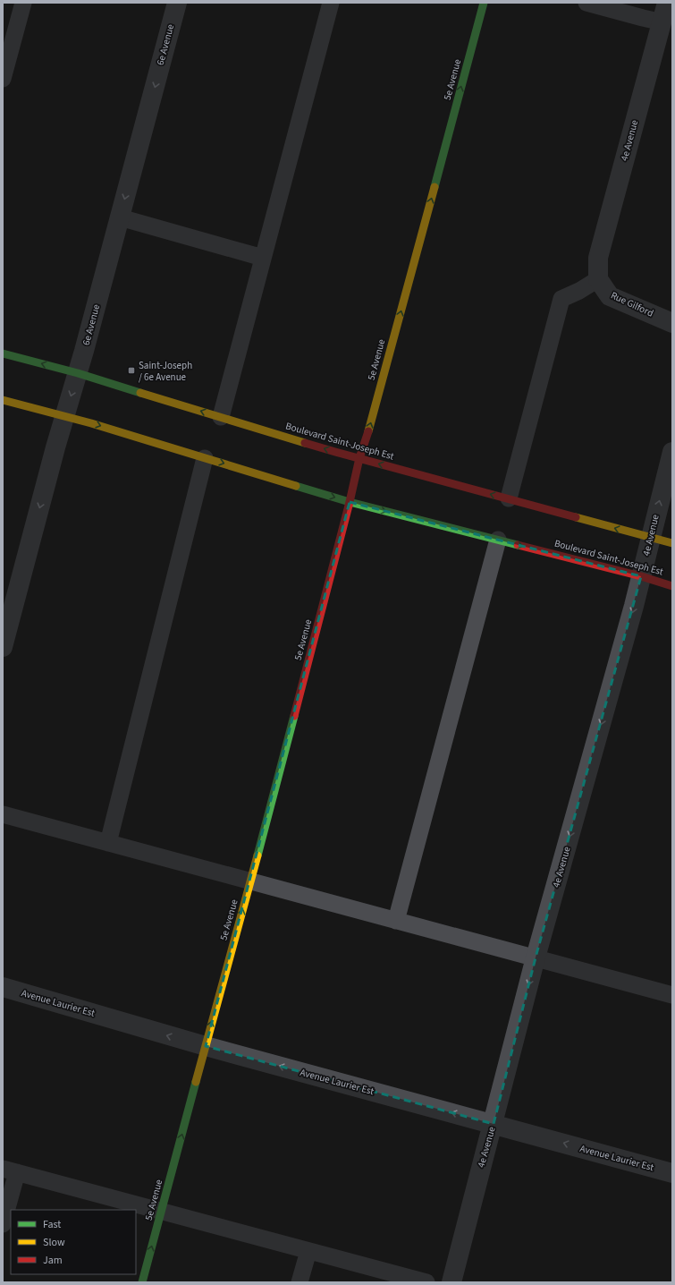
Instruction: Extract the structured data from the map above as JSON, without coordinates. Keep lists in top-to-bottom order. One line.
{"streets":{"main road":["5e Avenue","Boulevard Saint-Joseph Est"],"street":["6e Avenue","4e Avenue","Rue Gilford","Avenue Laurier Est"]},"crossings":[["6e Avenue","Boulevard Saint-Joseph Est"],["5e Avenue","Boulevard Saint-Joseph Est"],["5e Avenue","Avenue Laurier Est"],["4e Avenue","Rue Gilford"],["4e Avenue","Boulevard Saint-Joseph Est"],["4e Avenue","Avenue Laurier Est"]],"one_way":["6e Avenue","5e Avenue","Avenue Laurier Est"],"places":{"transit":["Saint-Joseph / 6e Avenue"]},"legend":["Fast","Slow","Jam"]}
